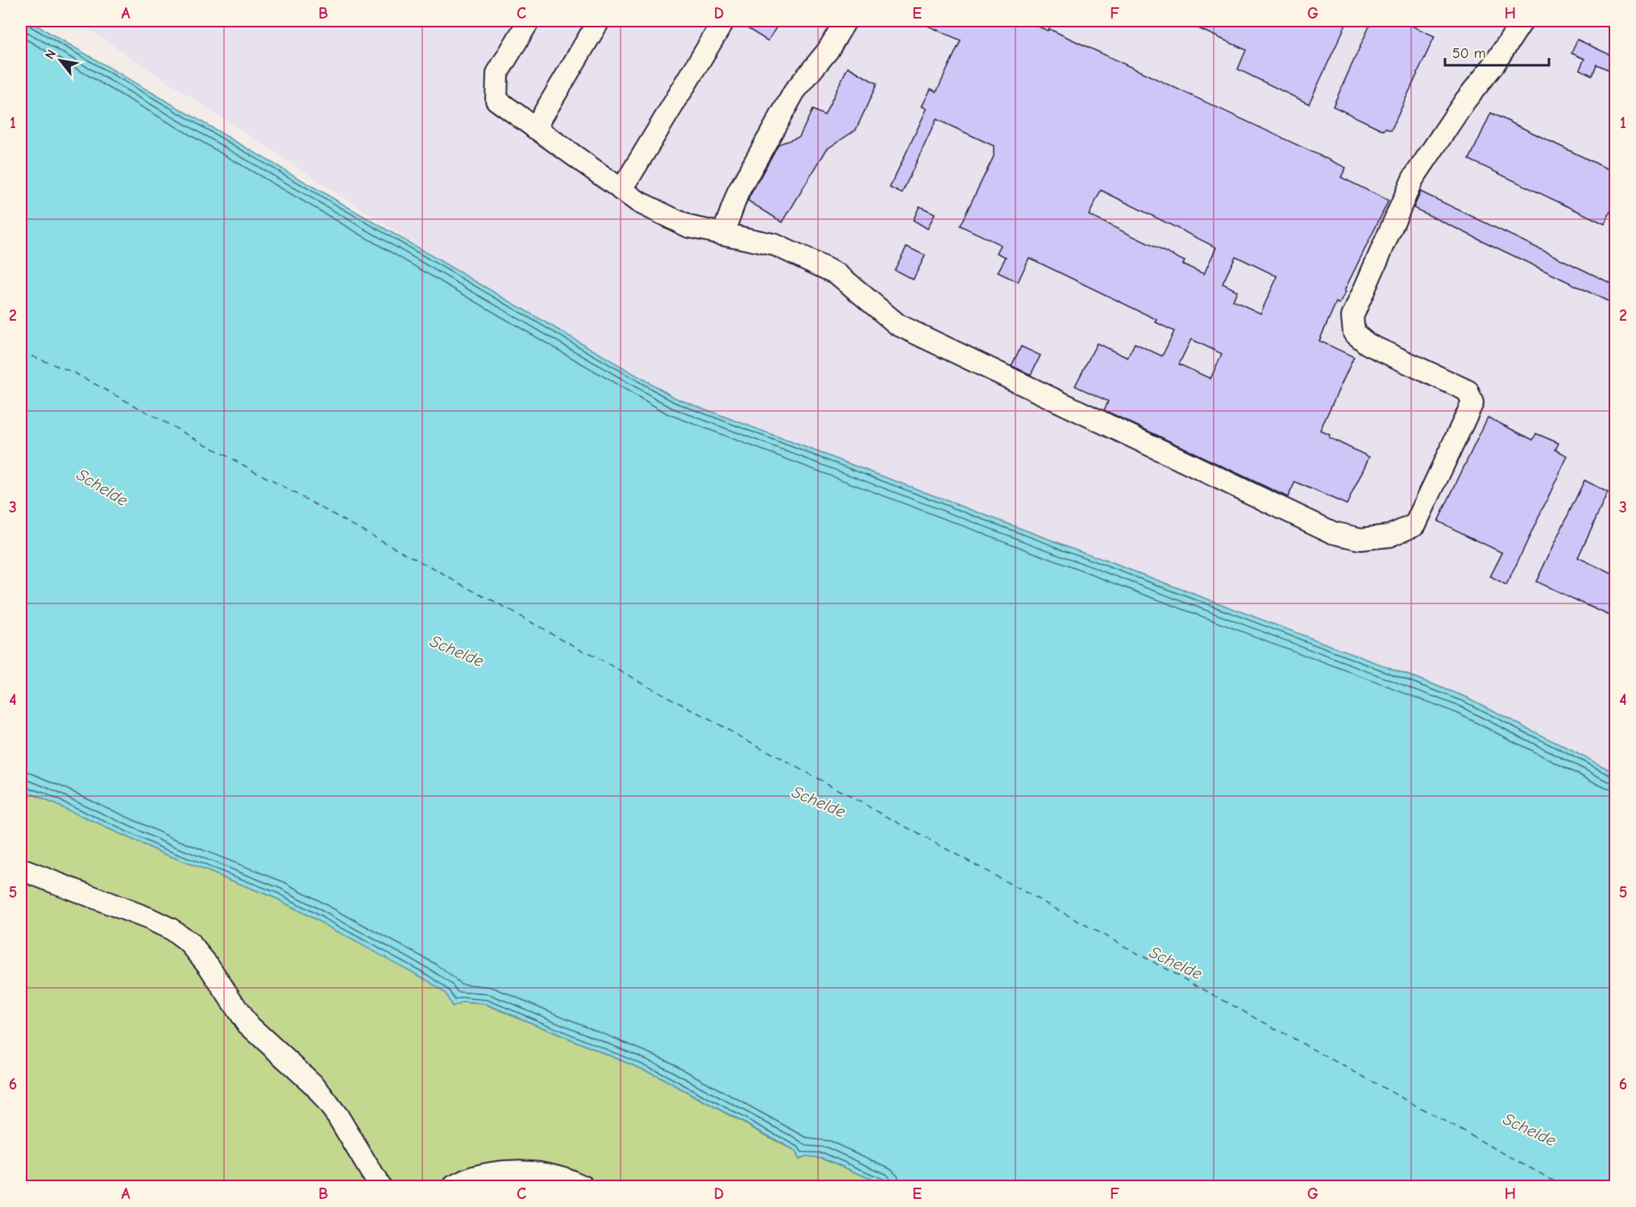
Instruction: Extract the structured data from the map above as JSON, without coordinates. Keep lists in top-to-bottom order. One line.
{"water":["Schelde"],"scale_bar":"50 m","north":"top left","grid":{"columns":["A","B","C","D","E","F","G","H"],"rows":["1","2","3","4","5","6"]}}
